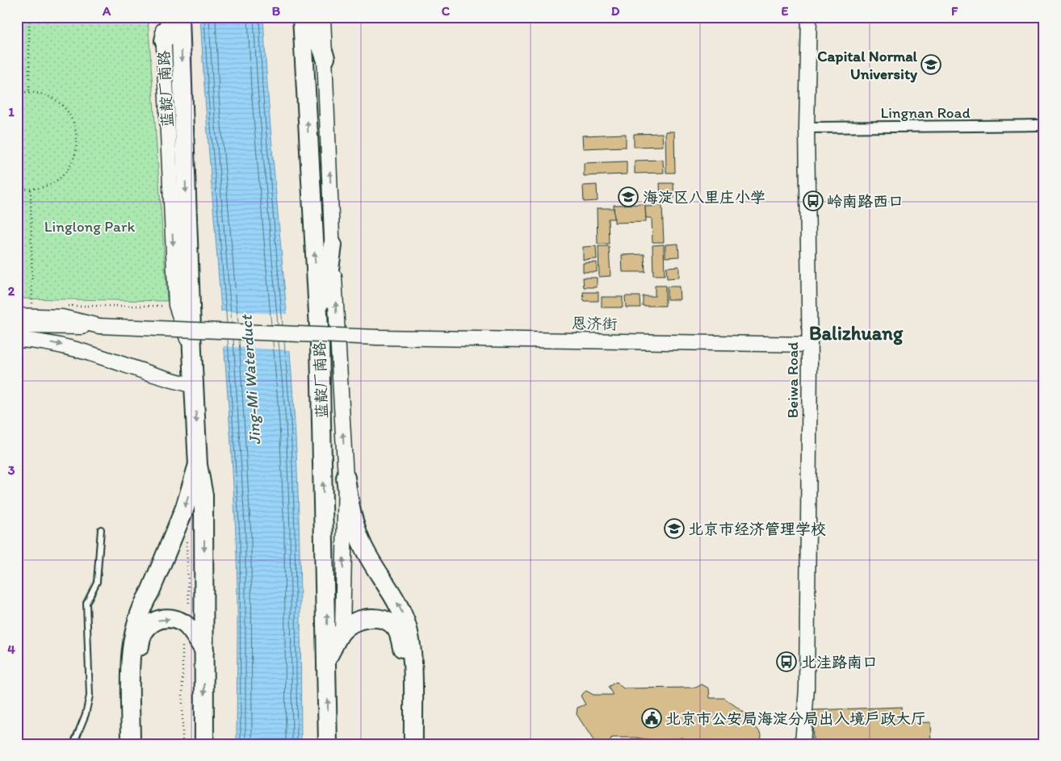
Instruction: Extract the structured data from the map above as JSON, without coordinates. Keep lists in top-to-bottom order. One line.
{"streets":{"highway":["蓝靛厂南路"],"street":["Lingnan Road","恩济街","Beiwa Road"]},"crossings":[["Lingnan Road","Beiwa Road"],["恩济街","Beiwa Road"]],"districts":["Balizhuang"],"water":["Jing-Mi Waterduct"],"parks":["Linglong Park"],"places":{"school or university":["Capital Normal University","海淀区八里庄小学","北京市经济管理学校"],"bus stop":["岭南路西口","北洼路南口"],"public building":["北京市公安局海淀分局出入境户政大厅"]},"grid":{"columns":["A","B","C","D","E","F"],"rows":["1","2","3","4"]}}
